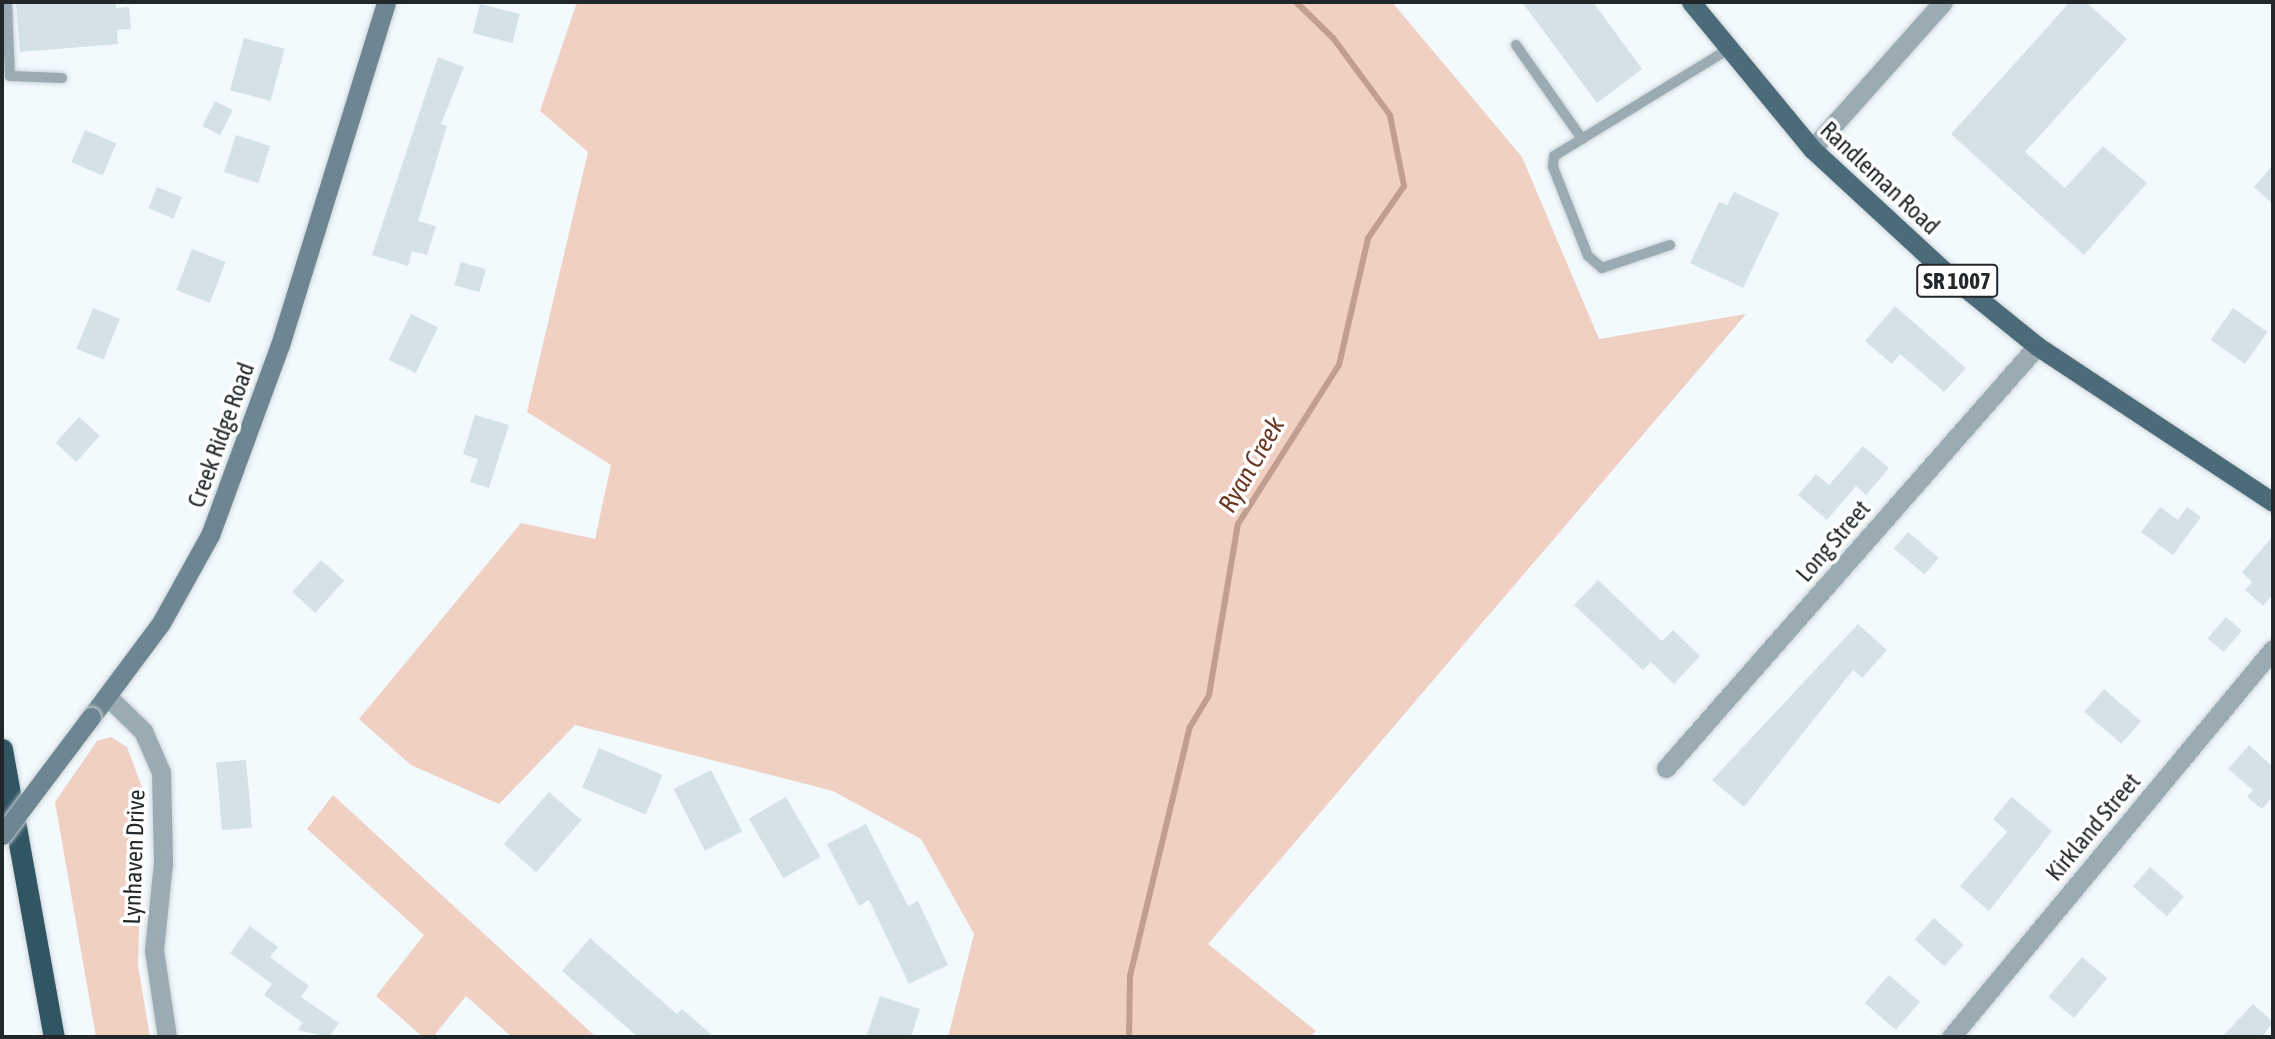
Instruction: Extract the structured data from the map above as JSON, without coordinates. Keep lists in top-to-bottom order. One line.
{"streets":{"main road":["Randleman Road","SR 1007","Creek Ridge Road"],"street":["Long Street","Kirkland Street","Lynhaven Drive"]},"crossings":[["Randleman Road","Long Street"],["Creek Ridge Road","Lynhaven Drive"]],"water":["Ryan Creek"]}
